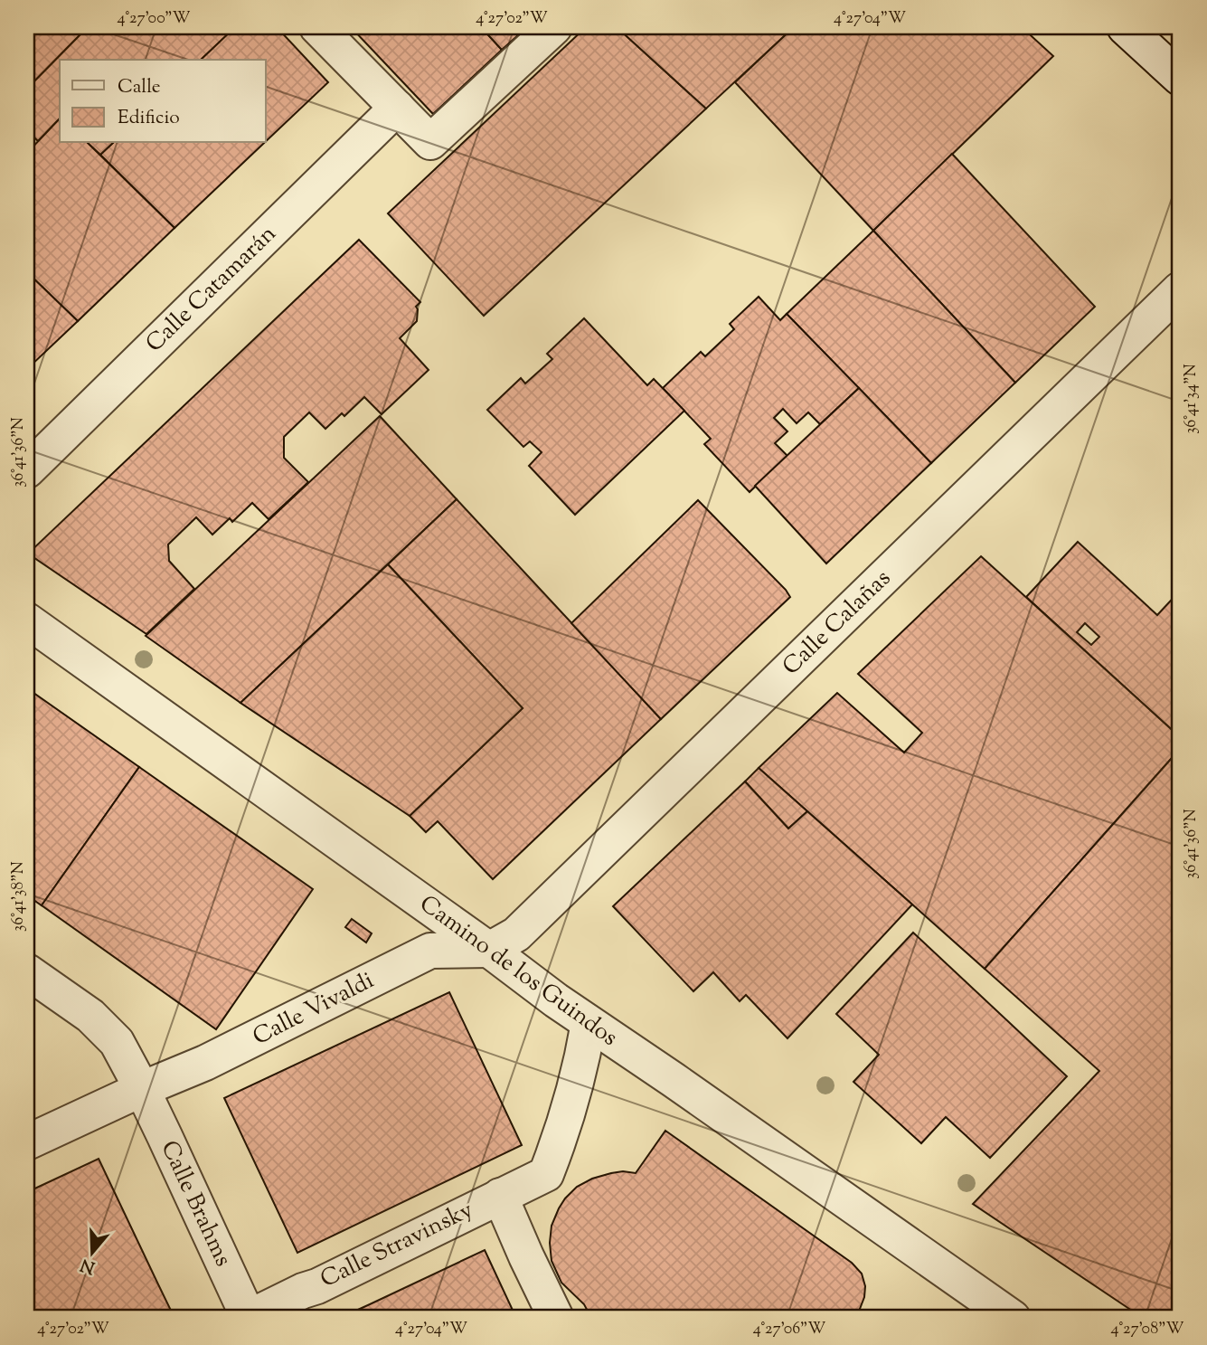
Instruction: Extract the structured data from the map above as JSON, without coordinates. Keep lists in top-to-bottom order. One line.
{"streets":{"street":["Calle Catamarán","Calle Calañas","Camino de los Guindos","Calle Vivaldi","Calle Brahms","Calle Stravinsky"]},"crossings":[["Calle Calañas","Camino de los Guindos"],["Calle Calañas","Calle Vivaldi"],["Camino de los Guindos","Calle Vivaldi"],["Camino de los Guindos","Calle Stravinsky"],["Calle Vivaldi","Calle Brahms"],["Calle Brahms","Calle Stravinsky"]],"legend":["Calle","Edificio"],"north":"bottom","coordinates":["4°27'00\"W","4°27'02\"W","4°27'04\"W","36°41'34\"N","36°41'36\"N","36°41'38\"N","4°27'06\"W","4°27'08\"W"]}
